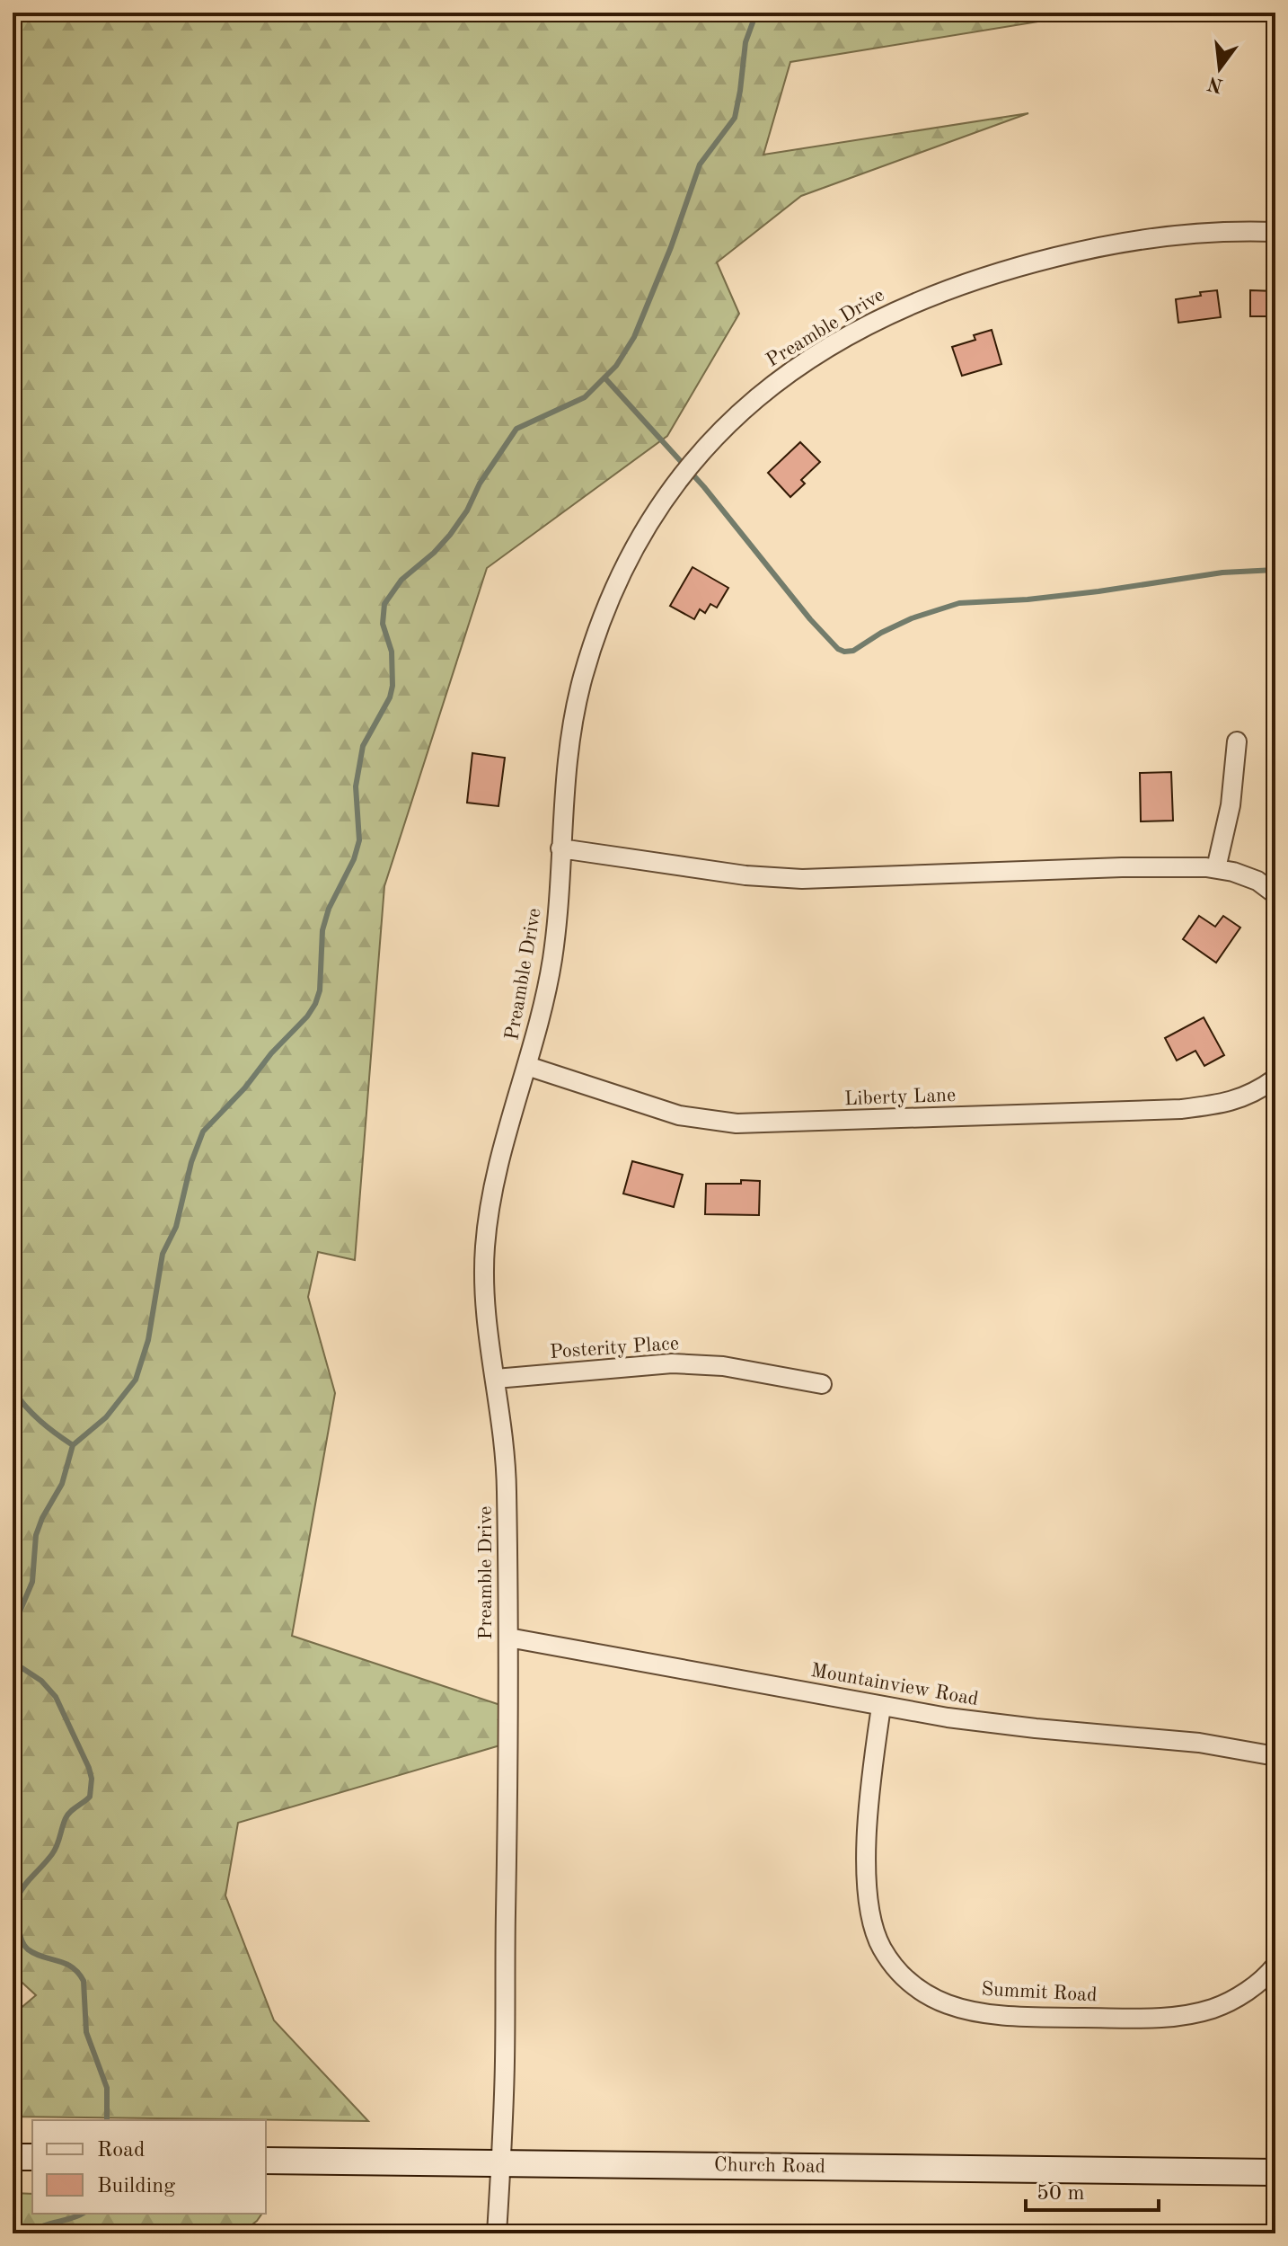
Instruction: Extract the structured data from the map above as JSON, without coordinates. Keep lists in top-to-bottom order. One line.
{"streets":{"main road":["Church Road"],"street":["Preamble Drive","Liberty Lane","Posterity Place","Mountainview Road","Summit Road"]},"crossings":[["Preamble Drive","Liberty Lane"],["Preamble Drive","Posterity Place"],["Preamble Drive","Mountainview Road"],["Preamble Drive","Church Road"],["Mountainview Road","Summit Road"]],"legend":["Road","Building"],"scale_bar":"50 m","north":"bottom"}
